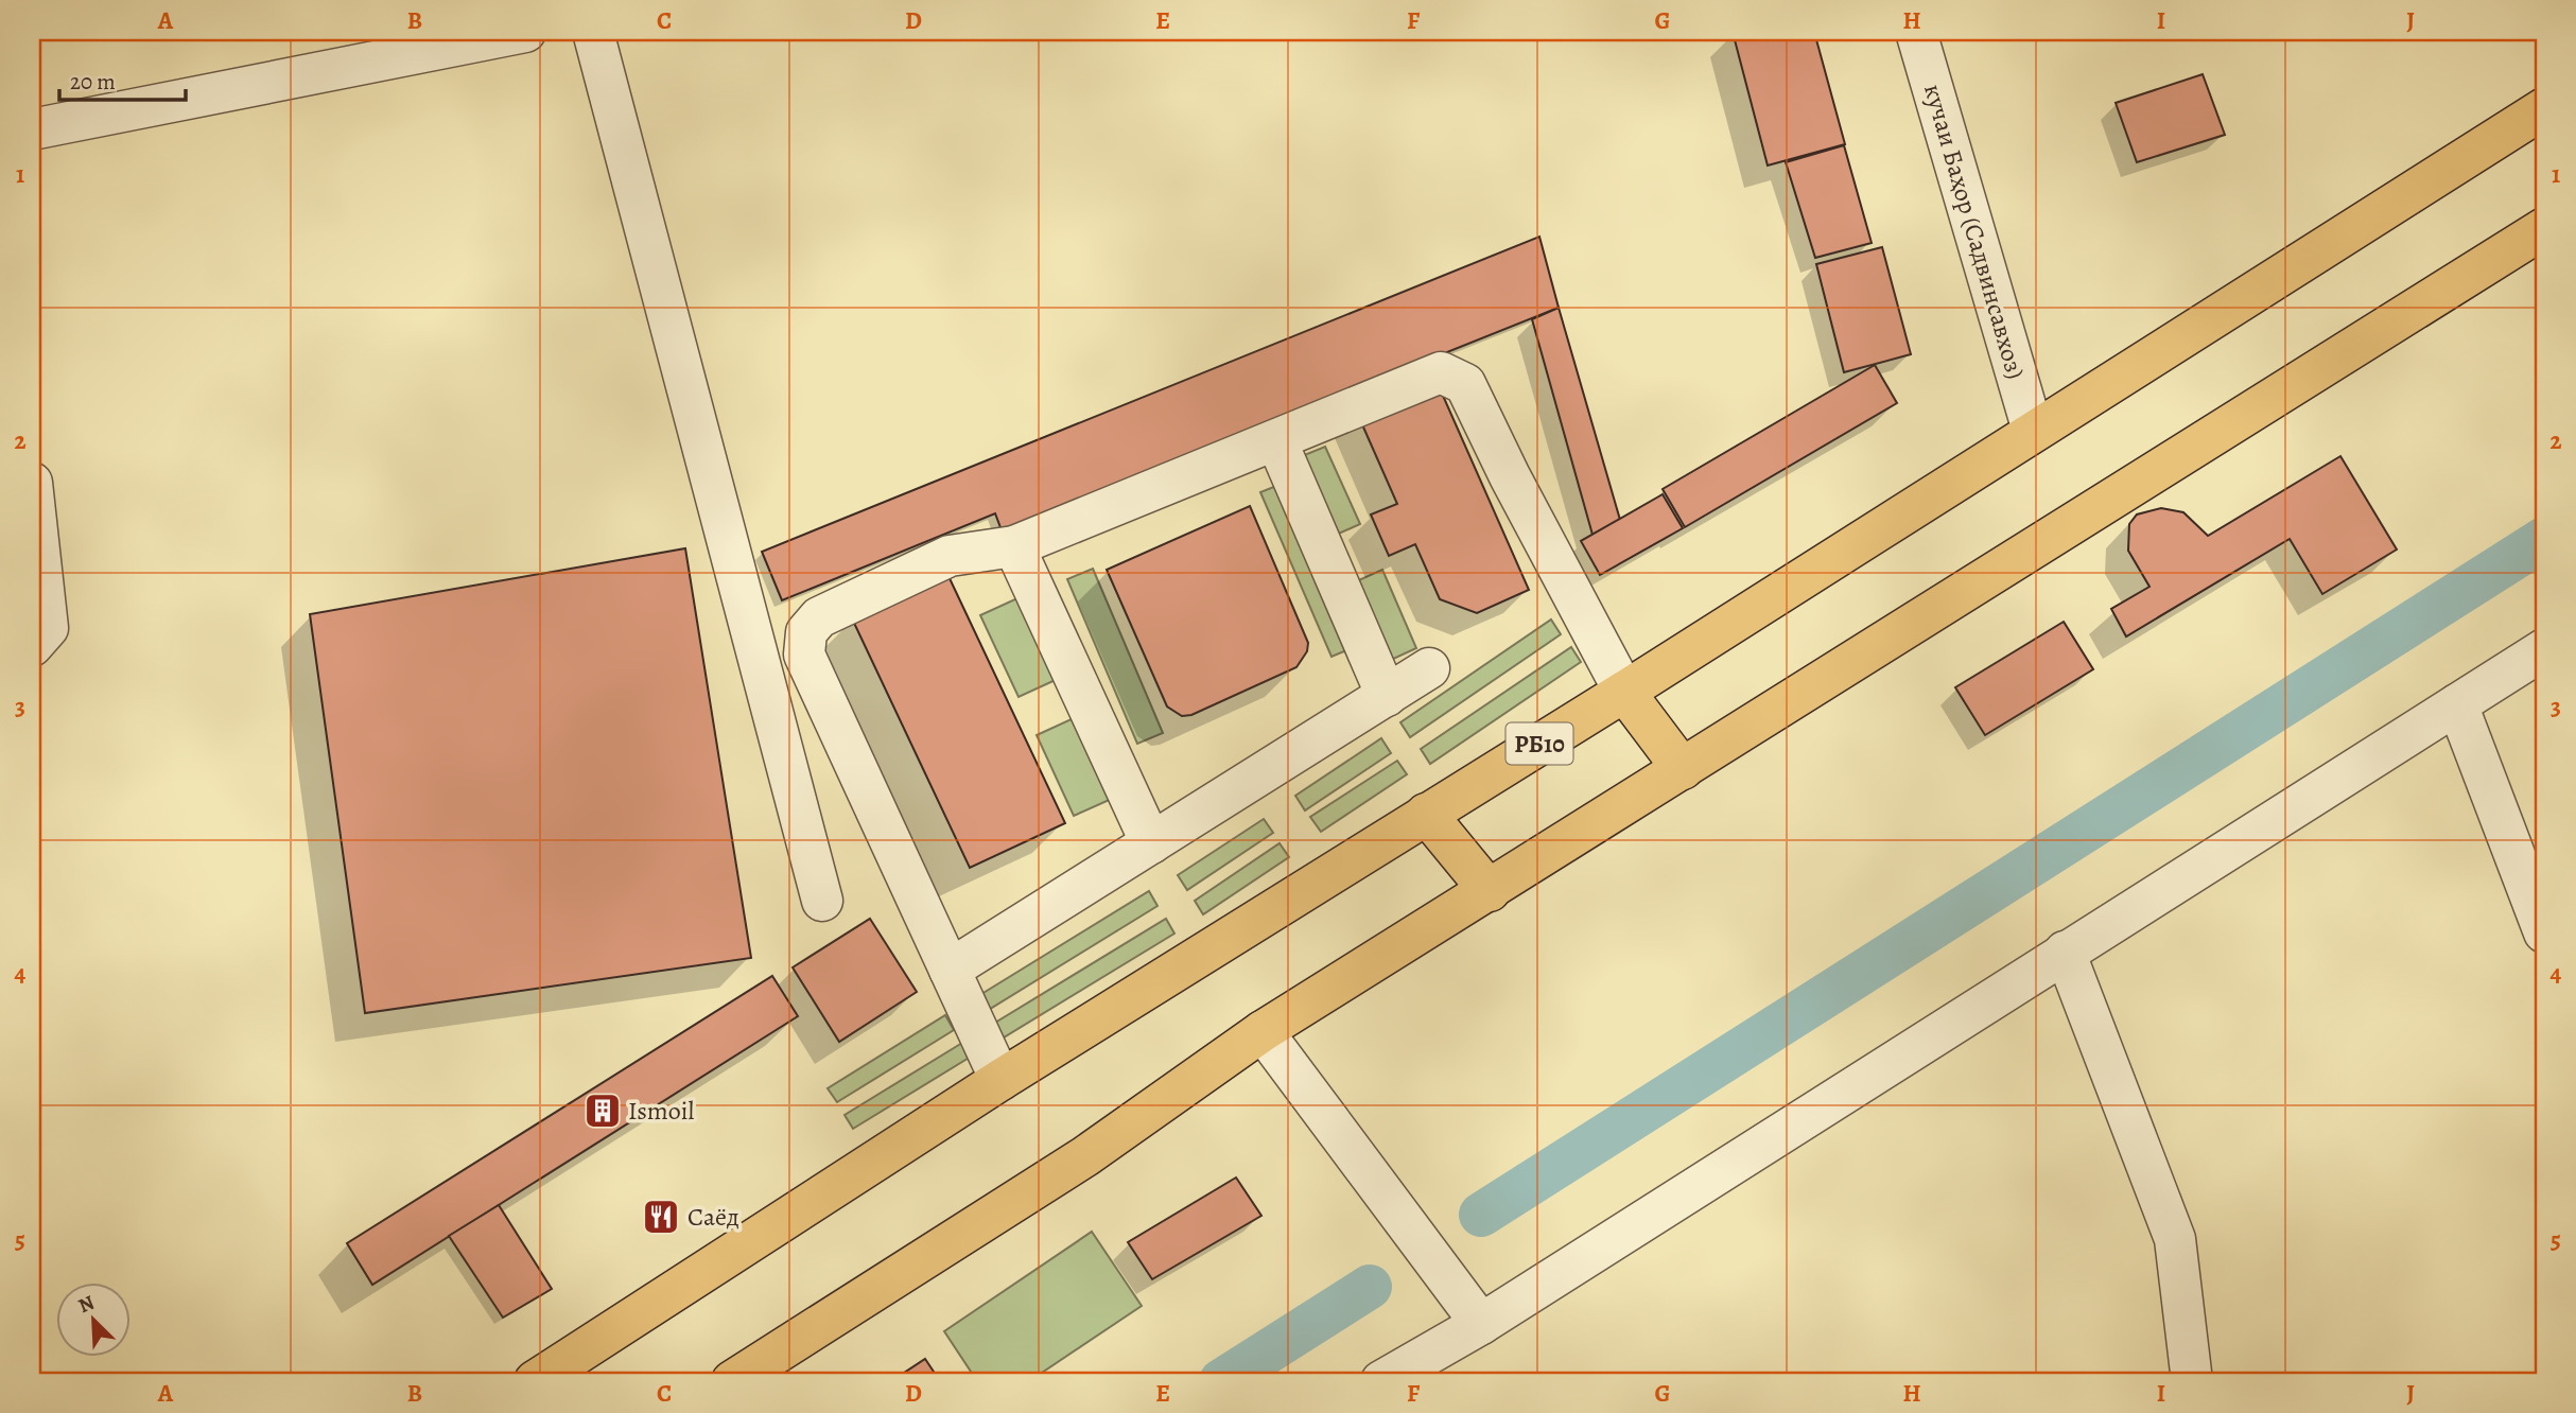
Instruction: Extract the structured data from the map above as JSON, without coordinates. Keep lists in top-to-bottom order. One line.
{"streets":{"main road":["РБ10"],"street":["кучаи Баҳор (Садвинсавхоз)"]},"crossings":[["кучаи Баҳор (Садвинсавхоз)","РБ10"]],"places":{"building":["Ismoil"],"restaurant":["Саёд"]},"scale_bar":"20 m","north":"top left","grid":{"columns":["A","B","C","D","E","F","G","H","I","J"],"rows":["1","2","3","4","5"]}}
